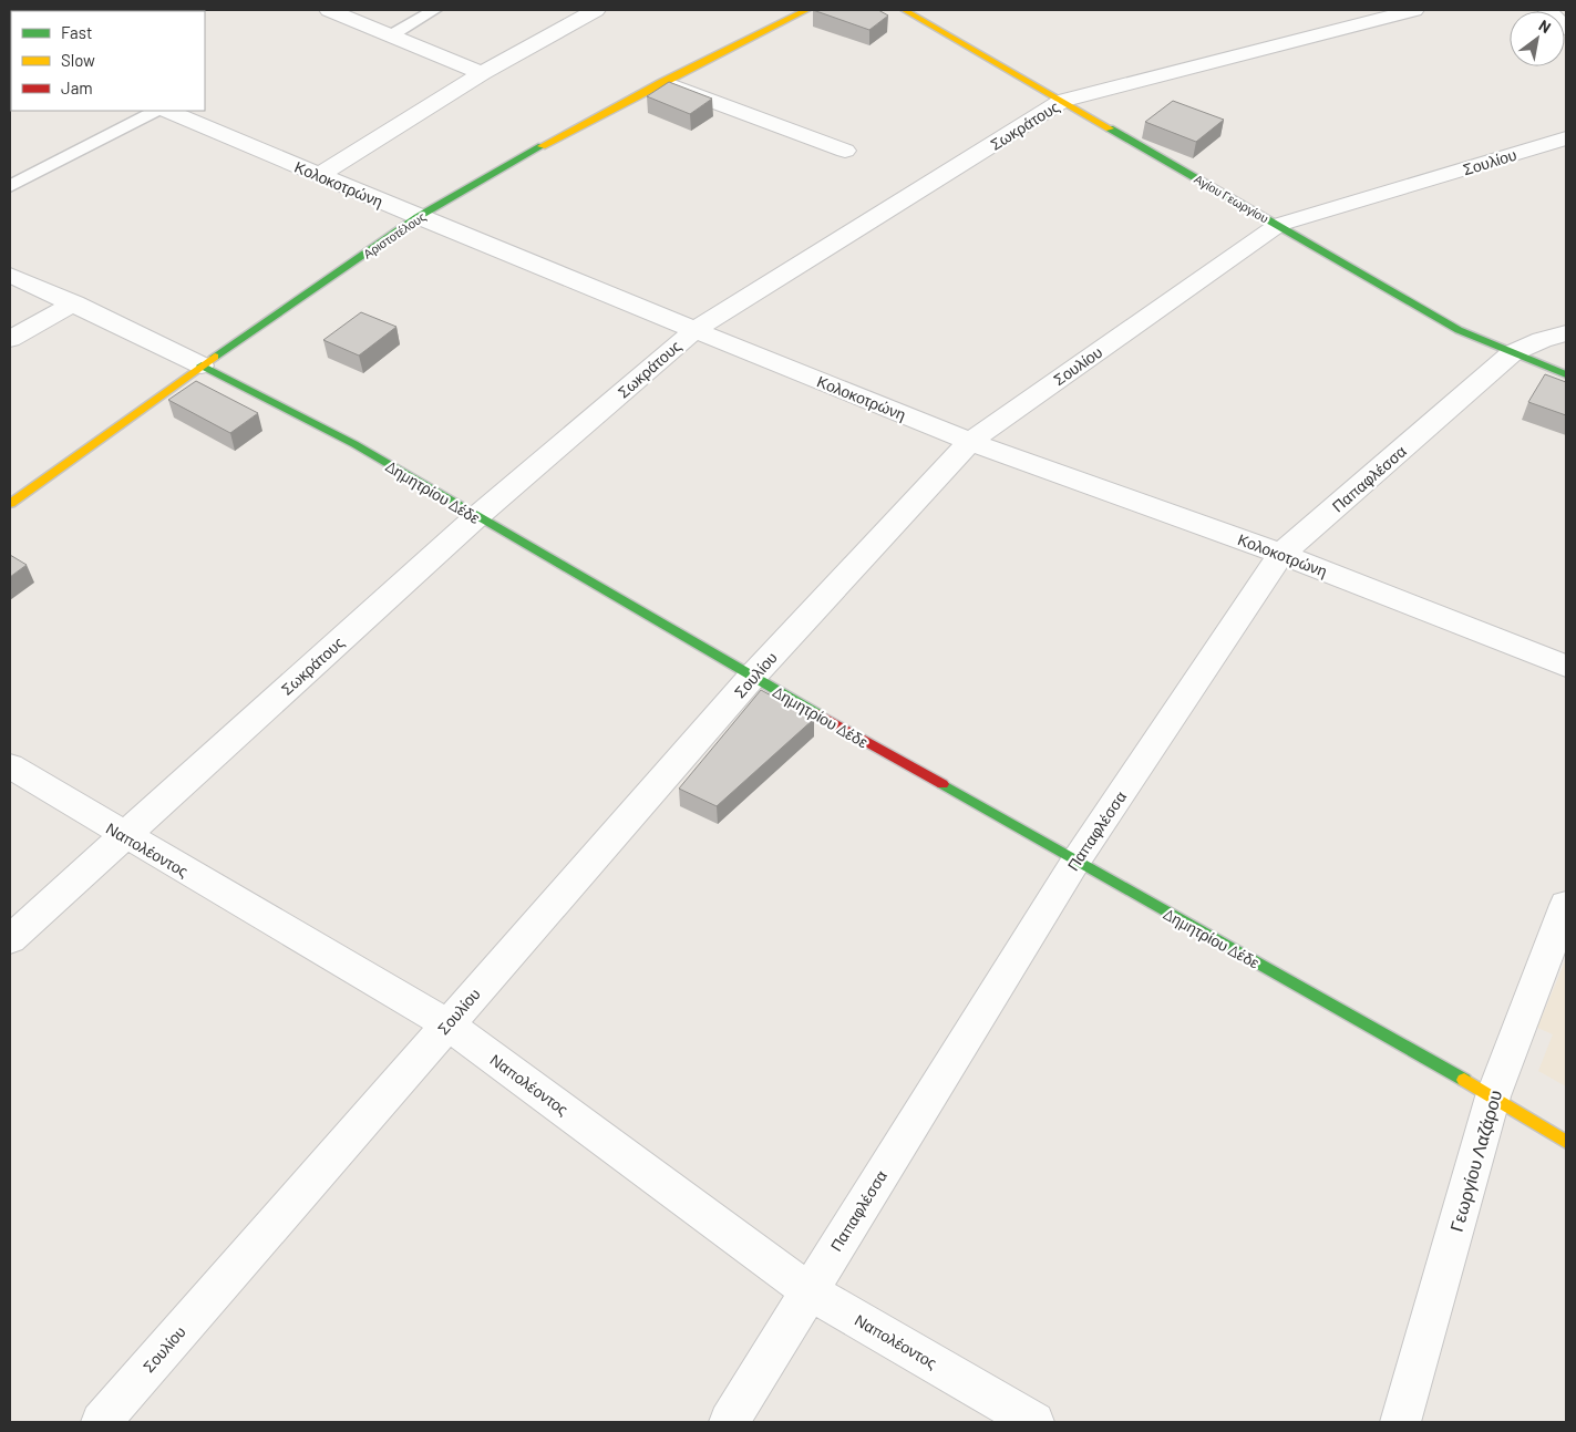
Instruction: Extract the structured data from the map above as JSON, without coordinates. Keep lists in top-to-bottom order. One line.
{"streets":{"street":["Σωκράτους","Σουλίου","Κολοκοτρώνη","Αγίου Γεωργίου","Αριστοτέλους","Παπαφλέσσα","Δημητρίου Δέδε","Ναπολέοντος","Γεωργίου Λαζάρου"]},"crossings":[["Σωκράτους","Κολοκοτρώνη"],["Σωκράτους","Αγίου Γεωργίου"],["Σωκράτους","Δημητρίου Δέδε"],["Σωκράτους","Ναπολέοντος"],["Σουλίου","Κολοκοτρώνη"],["Σουλίου","Αγίου Γεωργίου"],["Σουλίου","Δημητρίου Δέδε"],["Σουλίου","Ναπολέοντος"],["Κολοκοτρώνη","Αριστοτέλους"],["Κολοκοτρώνη","Παπαφλέσσα"],["Αγίου Γεωργίου","Παπαφλέσσα"],["Αριστοτέλους","Δημητρίου Δέδε"],["Παπαφλέσσα","Δημητρίου Δέδε"],["Παπαφλέσσα","Ναπολέοντος"],["Δημητρίου Δέδε","Γεωργίου Λαζάρου"]],"legend":["Fast","Slow","Jam"],"north":"top right"}
